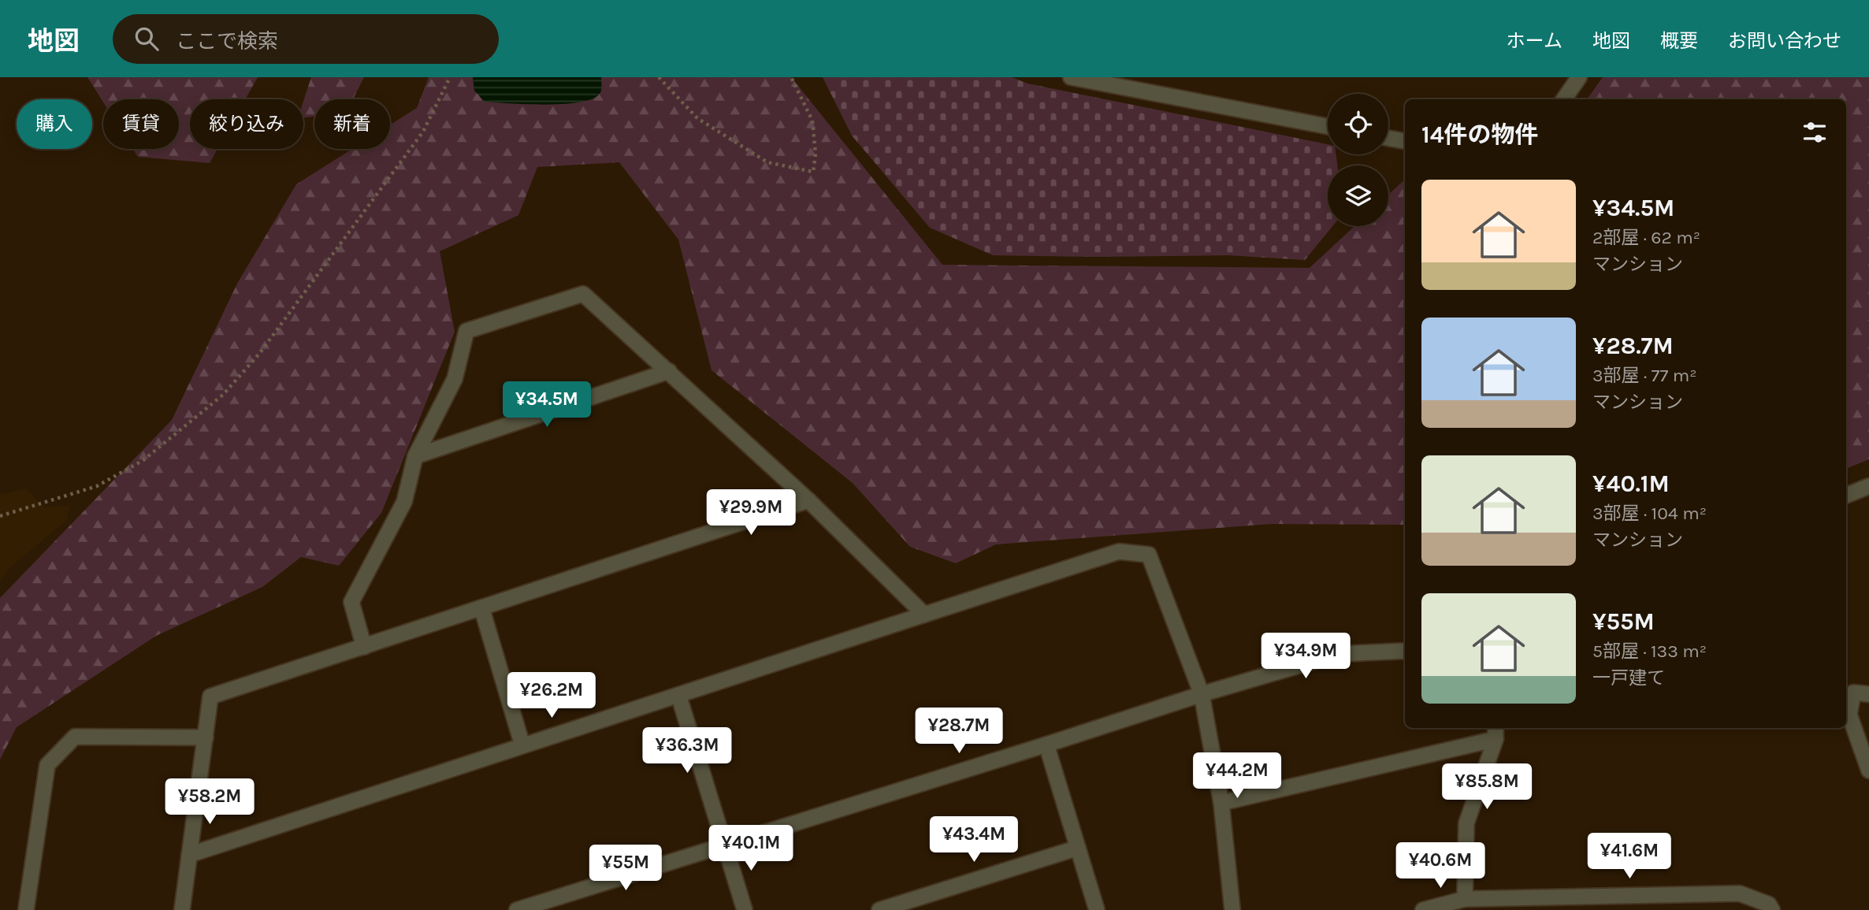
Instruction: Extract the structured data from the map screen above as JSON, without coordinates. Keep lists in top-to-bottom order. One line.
{"page":{"header":"地図","search":"ここで検索","nav":["ホーム","地図","概要","お問い合わせ"],"chip":["購入","賃貸","絞り込み","新着"],"heading":"14件の物件","list":[{"name":"¥34.5M","note":"2部屋 · 62 m² · マンション"},{"name":"¥28.7M","note":"3部屋 · 77 m² · マンション"},{"name":"¥40.1M","note":"3部屋 · 104 m² · マンション"},{"name":"¥55M","note":"5部屋 · 133 m² · 一戸建て"}],"price":["¥34.5M","¥29.9M","¥34.9M","¥26.2M","¥28.7M","¥36.3M","¥44.2M","¥85.8M","¥58.2M","¥43.4M","¥40.1M","¥41.6M","¥40.6M","¥55M"]}}
